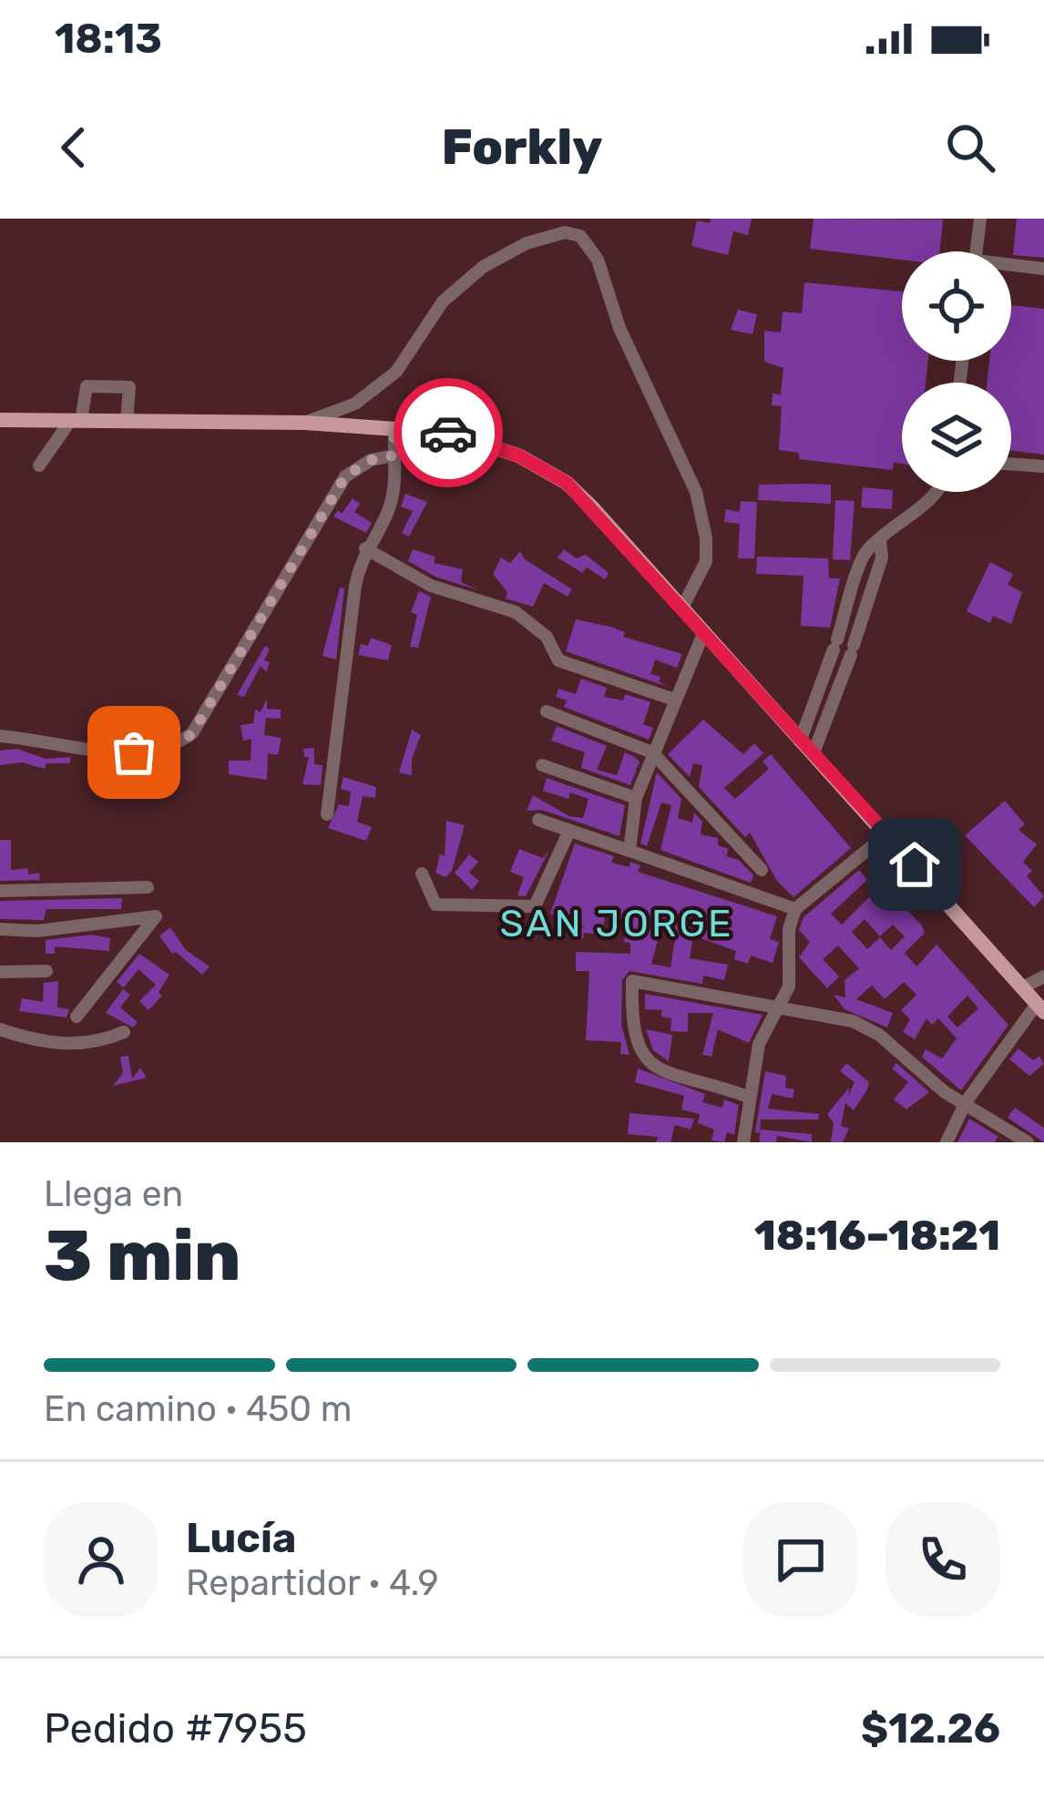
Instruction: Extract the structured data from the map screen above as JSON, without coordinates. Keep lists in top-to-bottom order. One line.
{"districts":["SAN JORGE"],"page":{"status":"18:13","header":"Forkly","heading":["3 min","Llega en","18:16–18:21"],"panel":["Lucía","Repartidor · 4.9","Pedido #7955","$12.26"],"bar":"En camino · 450 m"}}
